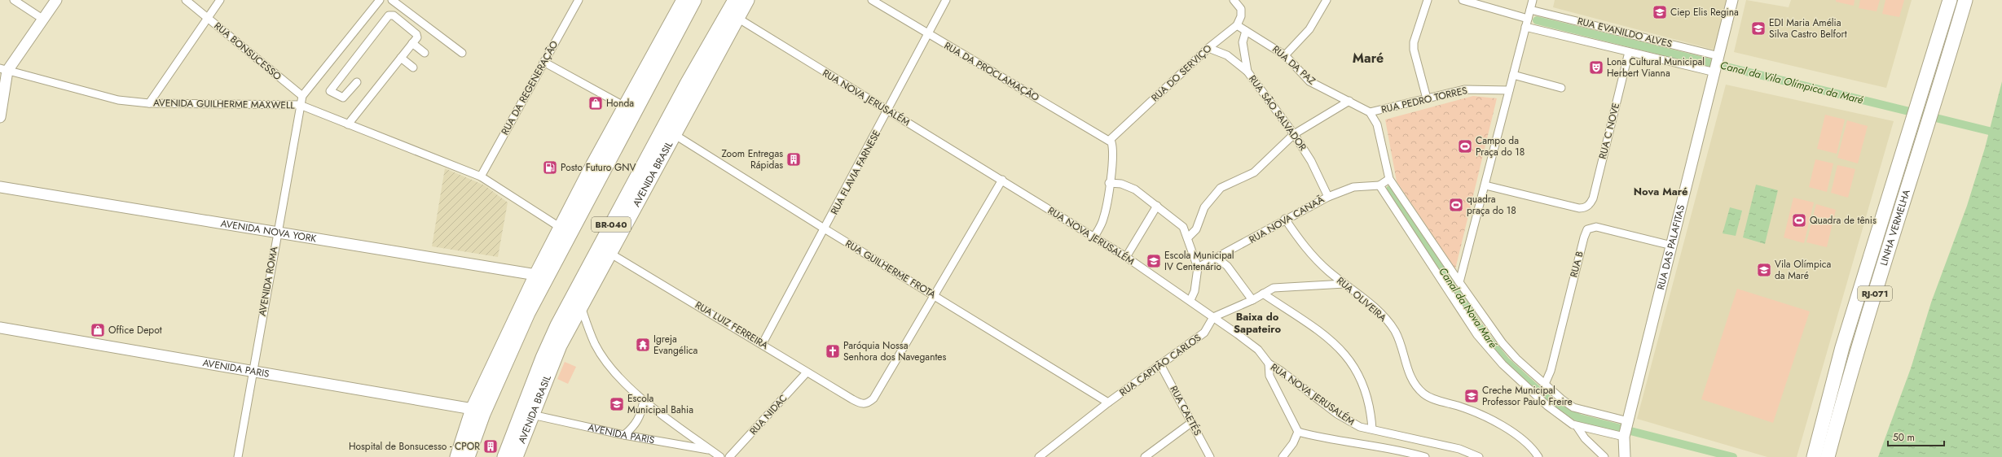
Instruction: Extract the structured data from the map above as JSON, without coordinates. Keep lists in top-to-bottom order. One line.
{"streets":{"highway":["AVENIDA BRASIL","BR-040","LINHA VERMELHA","RJ-071"],"main road":["AVENIDA NOVA YORK","RUA DAS PALAFITAS","AVENIDA PARIS"],"street":["RUA EVANILDO ALVES","RUA BONSUCESSO","RUA DA PAZ","RUA DA PROCLAMAÇÃO","RUA DO SERVIÇO","RUA DA REGENERAÇÃO","RUA NOVA JERUSALÉM","RUA PEDRO TORRES","AVENIDA GUILHERME MAXWELL","RUA SÃO SALVADOR","RUA C NOVE","RUA FLAVIA FARNESE","RUA NOVA CANAÃ","RUA B","RUA GUILHERME FROTA","AVENIDA ROMA","RUA OLIVEIRA","RUA LUIZ FERREIRA","RUA CAPITÃO CARLOS","RUA CAETÉS","RUA NIDAC"]},"crossings":[["RUA EVANILDO ALVES","RUA C NOVE"],["RUA EVANILDO ALVES","RUA DAS PALAFITAS"],["RUA DA PAZ","RUA DO SERVIÇO"],["RUA DA PAZ","RUA PEDRO TORRES"],["RUA DA PROCLAMAÇÃO","RUA DO SERVIÇO"],["RUA DA PROCLAMAÇÃO","RUA FLAVIA FARNESE"],["RUA DO SERVIÇO","RUA SÃO SALVADOR"],["RUA DA REGENERAÇÃO","AVENIDA GUILHERME MAXWELL"],["RUA NOVA JERUSALÉM","RUA FLAVIA FARNESE"],["RUA NOVA JERUSALÉM","AVENIDA BRASIL"],["RUA NOVA JERUSALÉM","RUA CAPITÃO CARLOS"],["AVENIDA GUILHERME MAXWELL","AVENIDA ROMA"],["RUA SÃO SALVADOR","RUA NOVA CANAÃ"],["RUA FLAVIA FARNESE","RUA GUILHERME FROTA"],["RUA FLAVIA FARNESE","RUA LUIZ FERREIRA"],["AVENIDA BRASIL","RUA GUILHERME FROTA"],["AVENIDA BRASIL","RUA LUIZ FERREIRA"],["AVENIDA BRASIL","AVENIDA PARIS"],["RUA NOVA CANAÃ","RUA OLIVEIRA"],["AVENIDA NOVA YORK","AVENIDA ROMA"],["RUA DAS PALAFITAS","RUA B"],["RUA GUILHERME FROTA","RUA LUIZ FERREIRA"],["RUA GUILHERME FROTA","RUA CAPITÃO CARLOS"],["AVENIDA ROMA","AVENIDA PARIS"],["RUA LUIZ FERREIRA","RUA NIDAC"],["RUA CAPITÃO CARLOS","RUA CAETÉS"]],"districts":["Maré","Nova Maré","Baixa do Sapateiro"],"water":["Canal da Vila Olímpica da Maré","Canal da Nova Maré"],"places":{"school or university":["Ciep Elis Regina","EDI Maria Amélia Silva Castro Belfort","Escola Municipal IV Centenário","Vila Olímpica da Maré","Creche Municipal Professor Paulo Freire","Escola Municipal Bahia"],"theatre":["Lona Cultural Municipal Herbert Vianna"],"shop":["Honda","Office Depot"],"sports":["Campo da Praça do 18","quadra praça do 18","Quadra de tênis"],"building":["Zoom Entregas Rápidas","Hospital de Bonsucesso - CPOR"],"fuel station":["Posto Futuro GNV"],"temple":["Igreja Evangélica"],"church":["Paróquia Nossa Senhora dos Navegantes"]},"scale_bar":"50 m"}
